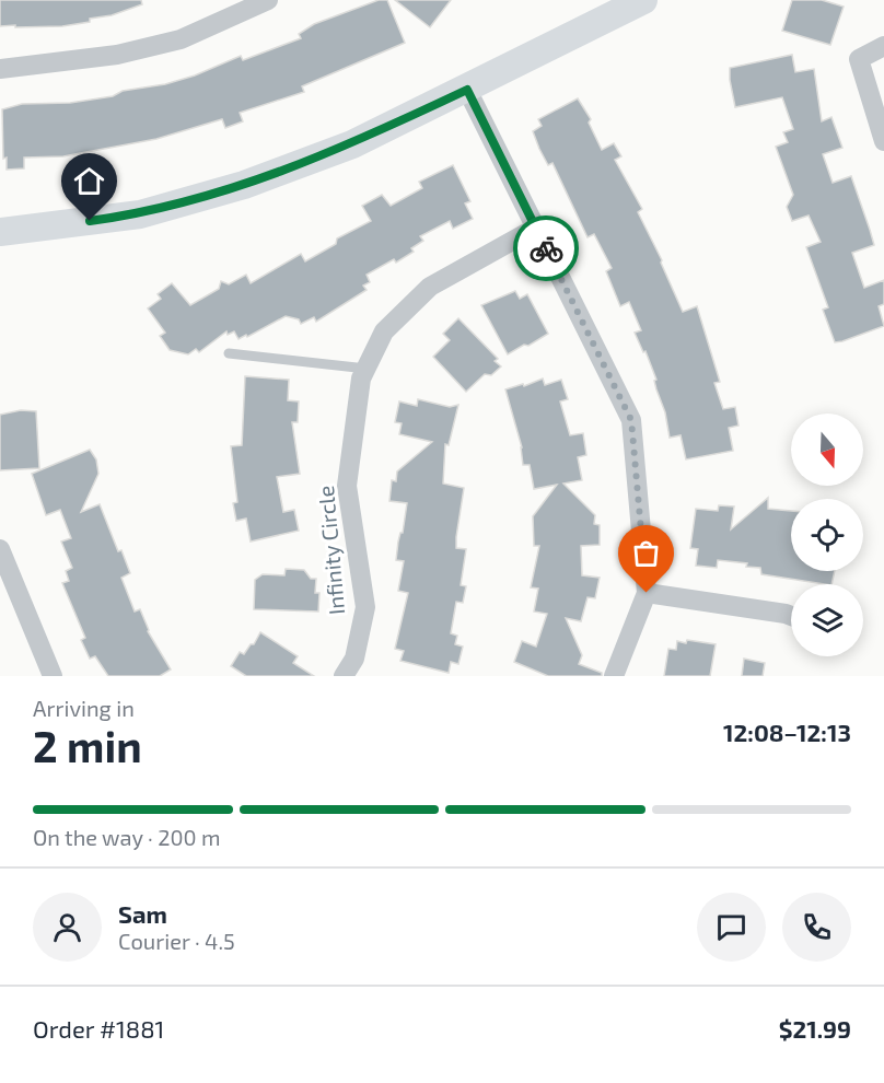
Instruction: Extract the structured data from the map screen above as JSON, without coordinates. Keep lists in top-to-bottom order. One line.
{"streets":{"street":["Infinity Circle"]},"north":"bottom","page":{"heading":["2 min","Arriving in","12:08–12:13"],"panel":["Sam","Courier · 4.5","Order #1881","$21.99"],"bar":"On the way · 200 m"}}
